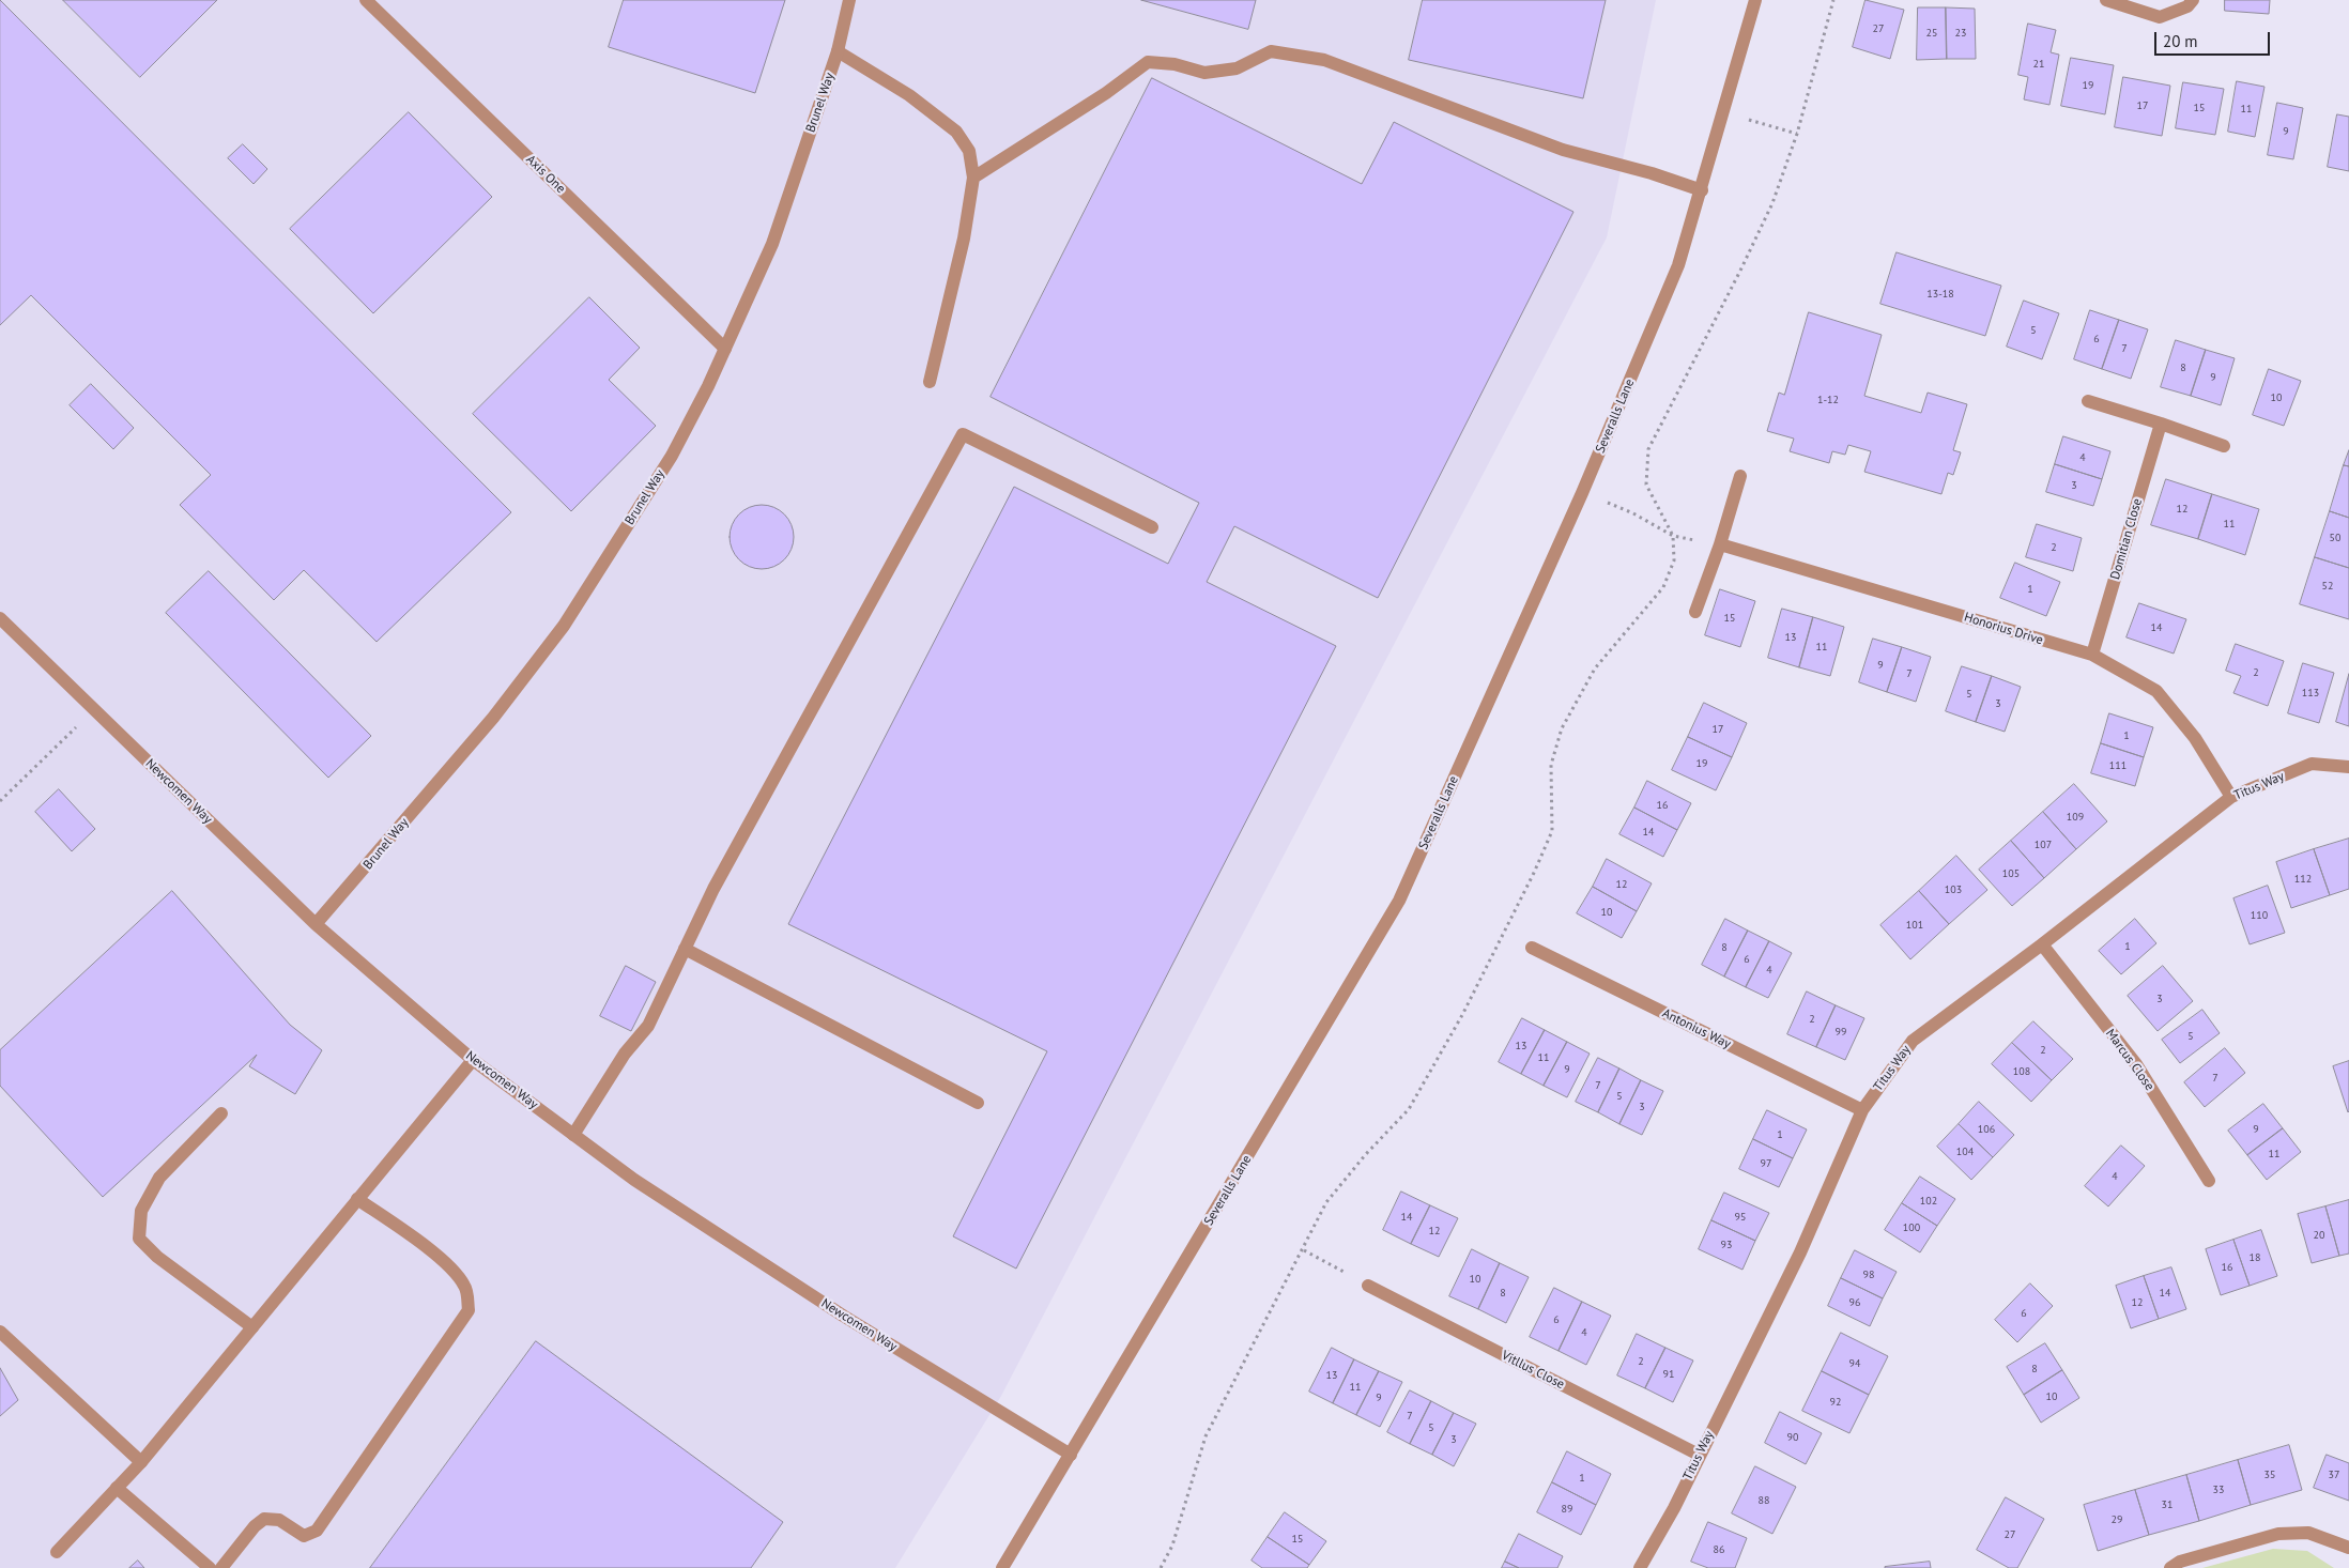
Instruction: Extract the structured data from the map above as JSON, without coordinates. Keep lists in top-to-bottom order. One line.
{"streets":{"street":["Brunel Way","Axis One","Severalls Lane","Domitian Close","Honorius Drive","Titus Way","Newcomen Way","Antonius Way","Marcus Close","Vitllus Close"]},"crossings":[["Brunel Way","Axis One"],["Brunel Way","Newcomen Way"],["Severalls Lane","Newcomen Way"],["Domitian Close","Honorius Drive"],["Honorius Drive","Titus Way"],["Titus Way","Antonius Way"],["Titus Way","Marcus Close"],["Titus Way","Vitllus Close"]],"house_numbers":["27","25","23","21","19","17","15","11","9","13-18","5","6","7","8","9","10","1-12","4","3","12","11","50","2","52","1","15","14","13","11","9","2","7","113","5","3","17","1","19","111","16","109","14","107","105","112","12","103","10","110","101","1","8","6","4","3","2","99","5","13","2","11","9","108","7","7","5","3","106","9","1","104","11","97","4","102","14","95","100","12","20","93","18","16","98","10","8","14","96","12","6","6","4","2","94","8","91","13","11","10","9","92","7","5","90","3","35","37","1","33","88","31","89","29","27","15","86"],"scale_bar":"20 m"}
